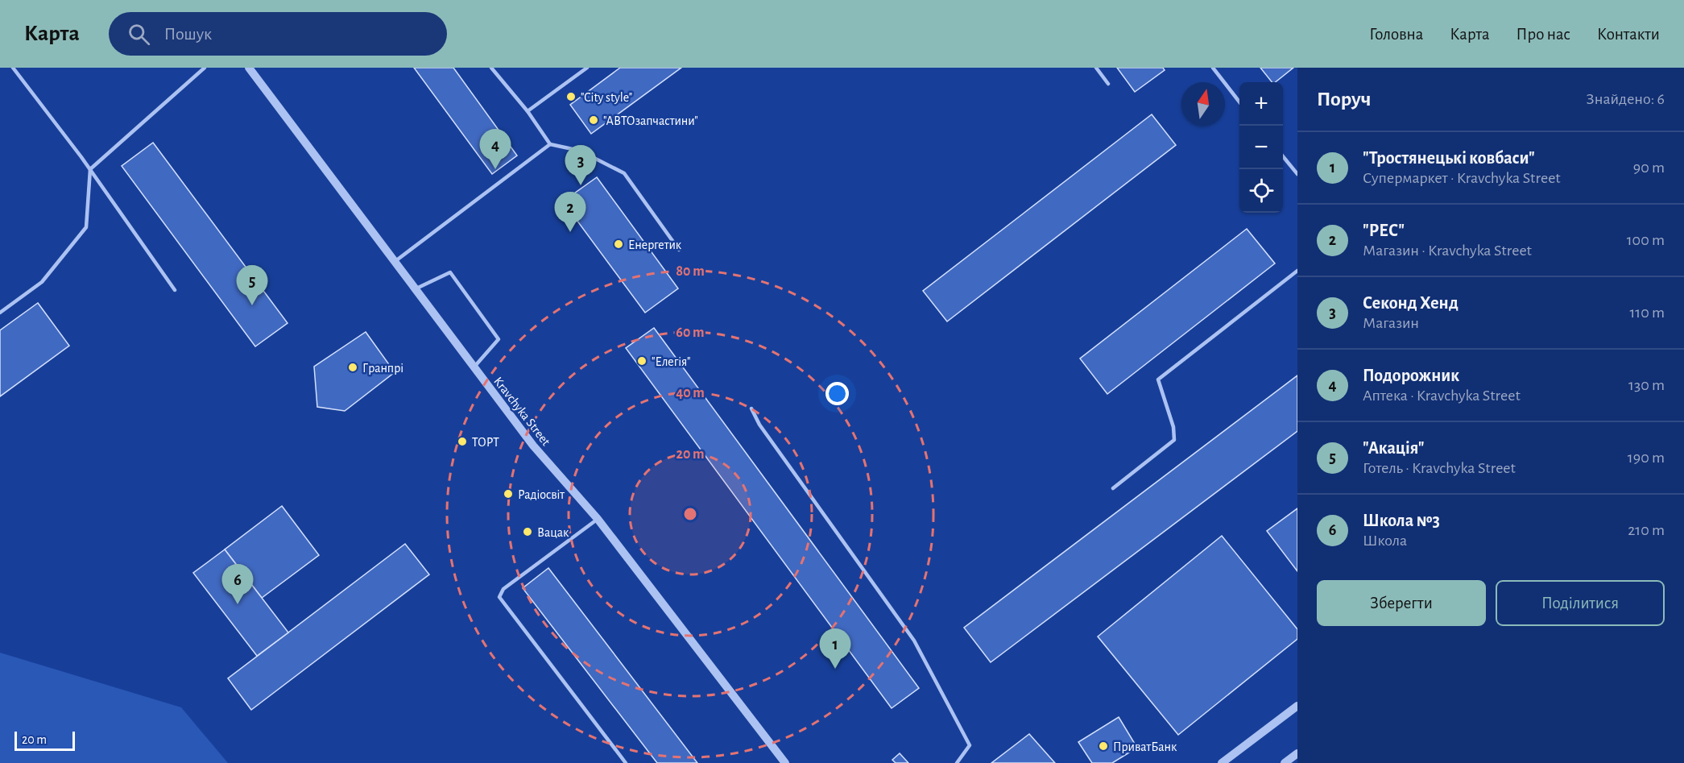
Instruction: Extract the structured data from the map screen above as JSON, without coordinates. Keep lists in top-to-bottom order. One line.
{"streets":{"street":["Kravchyka Street"]},"places":["\"City style\"","\"АВТОзапчастини\"","Енергетик","\"Елегія\"","Гранпрі","ТОРТ","Радіосвіт","Вацак","ПриватБанк"],"scale_bar":"20 m","north":"top","page":{"header":"Карта","search":"Пошук","nav":["Головна","Карта","Про нас","Контакти"],"heading":["Поруч","Знайдено: 6"],"map_buttons":["+","−"],"pins":["4","3","2","5","6","1"],"list":[{"mark":"1","name":"\"Тростянецькі ковбаси\"","note":"Супермаркет · Kravchyka Street","value":"90 m"},{"mark":"2","name":"\"РЕС\"","note":"Магазин · Kravchyka Street","value":"100 m"},{"mark":"3","name":"Секонд Хенд","note":"Магазин","value":"110 m"},{"mark":"4","name":"Подорожник","note":"Аптека · Kravchyka Street","value":"130 m"},{"mark":"5","name":"\"Акація\"","note":"Готель · Kravchyka Street","value":"190 m"},{"mark":"6","name":"Школа №3","note":"Школа","value":"210 m"}],"buttons":["Зберегти","Поділитися"],"scale":"20 m"},"rings":["80 m","60 m","40 m","20 m"]}
